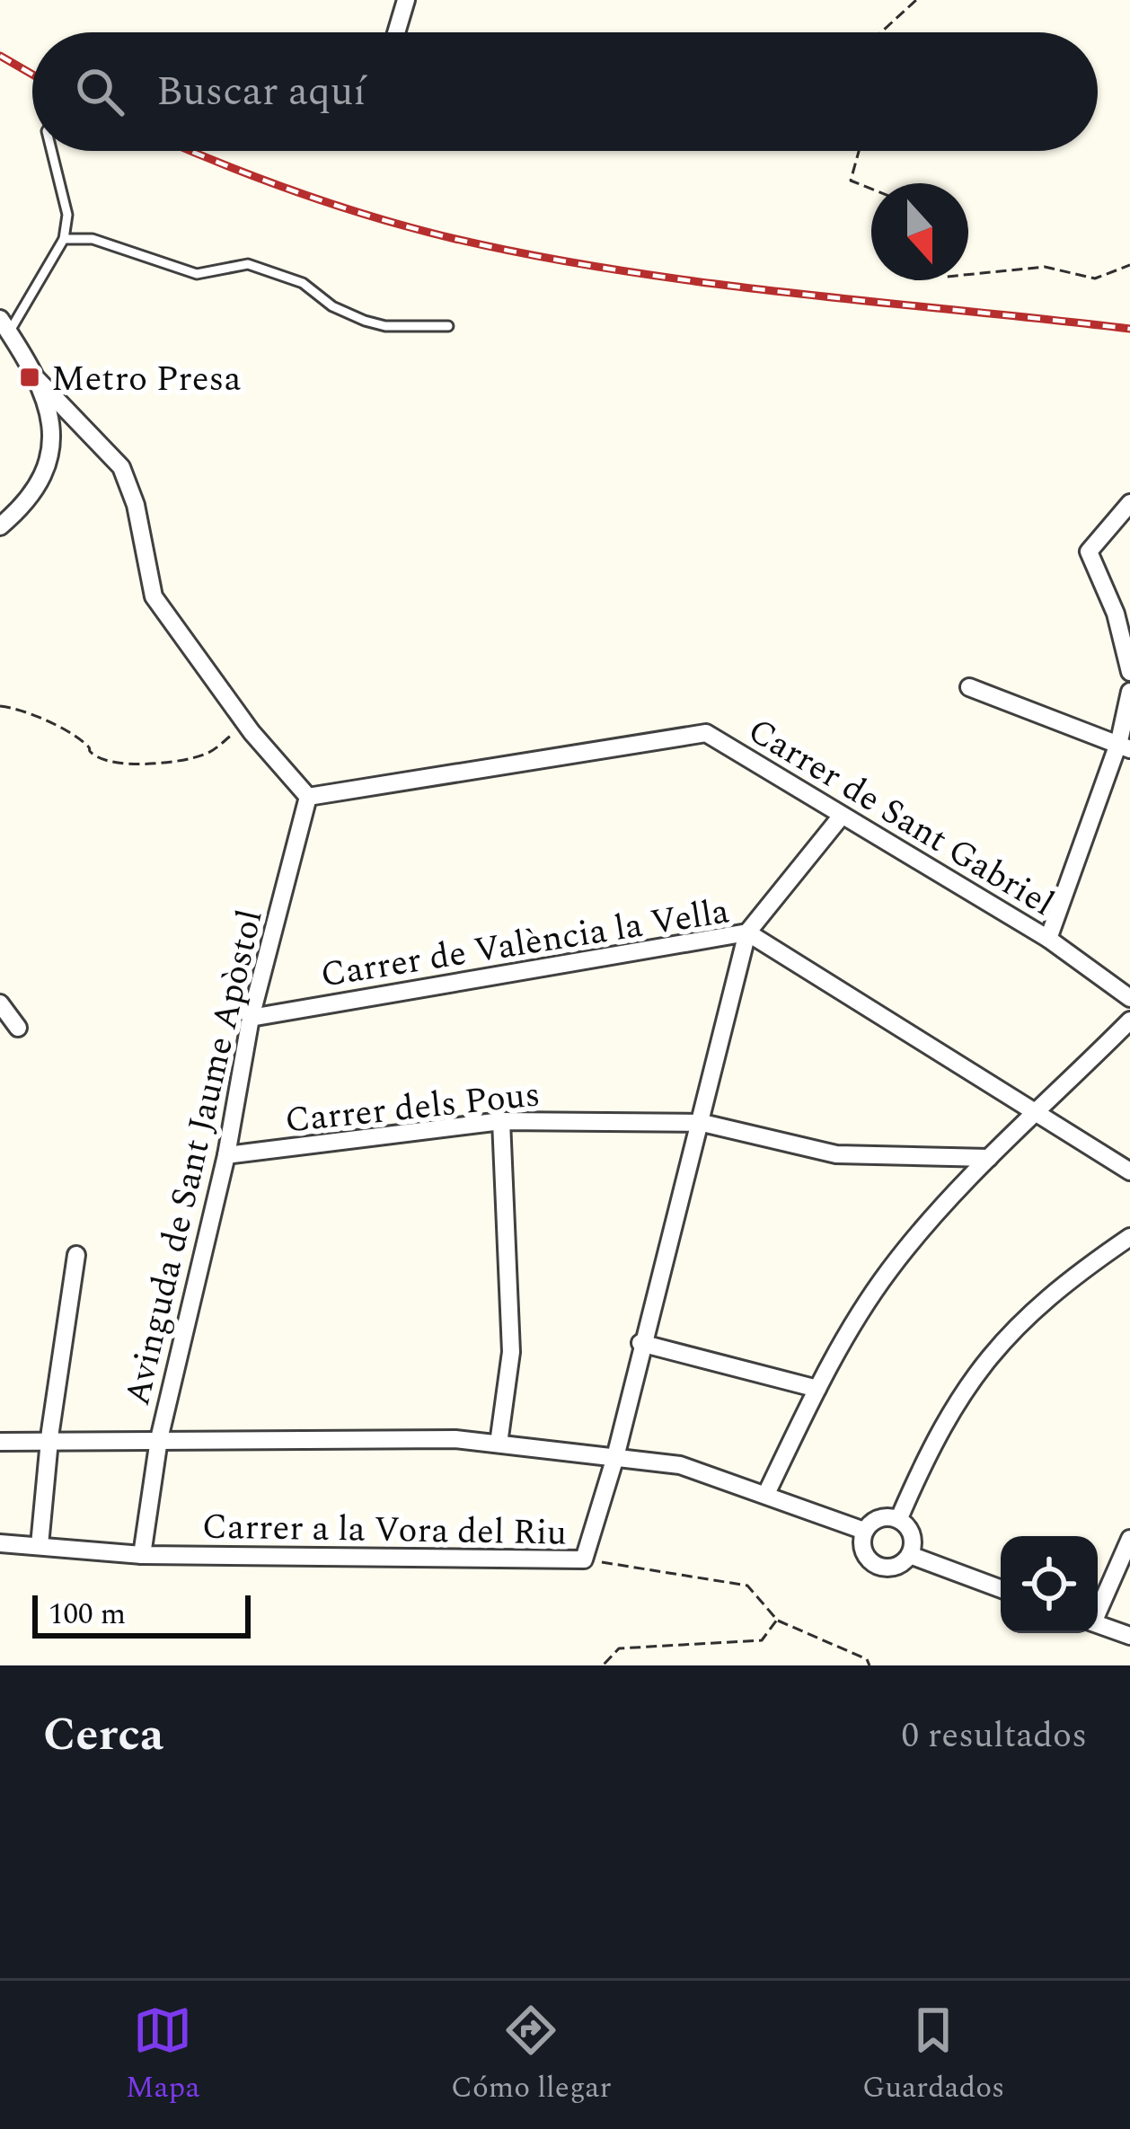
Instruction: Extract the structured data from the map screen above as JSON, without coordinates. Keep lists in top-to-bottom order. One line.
{"streets":{"street":["Carrer de Sant Gabriel","Carrer de València la Vella","Carrer dels Pous","Avinguda de Sant Jaume Apòstol","Carrer a la Vora del Riu"]},"crossings":[["Carrer de Sant Gabriel","Avinguda de Sant Jaume Apòstol"],["Carrer de València la Vella","Avinguda de Sant Jaume Apòstol"],["Carrer de València la Vella","Carrer a la Vora del Riu"],["Carrer dels Pous","Avinguda de Sant Jaume Apòstol"],["Carrer dels Pous","Carrer a la Vora del Riu"],["Avinguda de Sant Jaume Apòstol","Carrer a la Vora del Riu"]],"places":{"transit":["Metro Presa"]},"scale_bar":"100 m","north":"bottom","page":{"search":"Buscar aquí","scale":"100 m","heading":["Cerca","0 resultados"],"nav":["Mapa","Cómo llegar","Guardados"]}}
